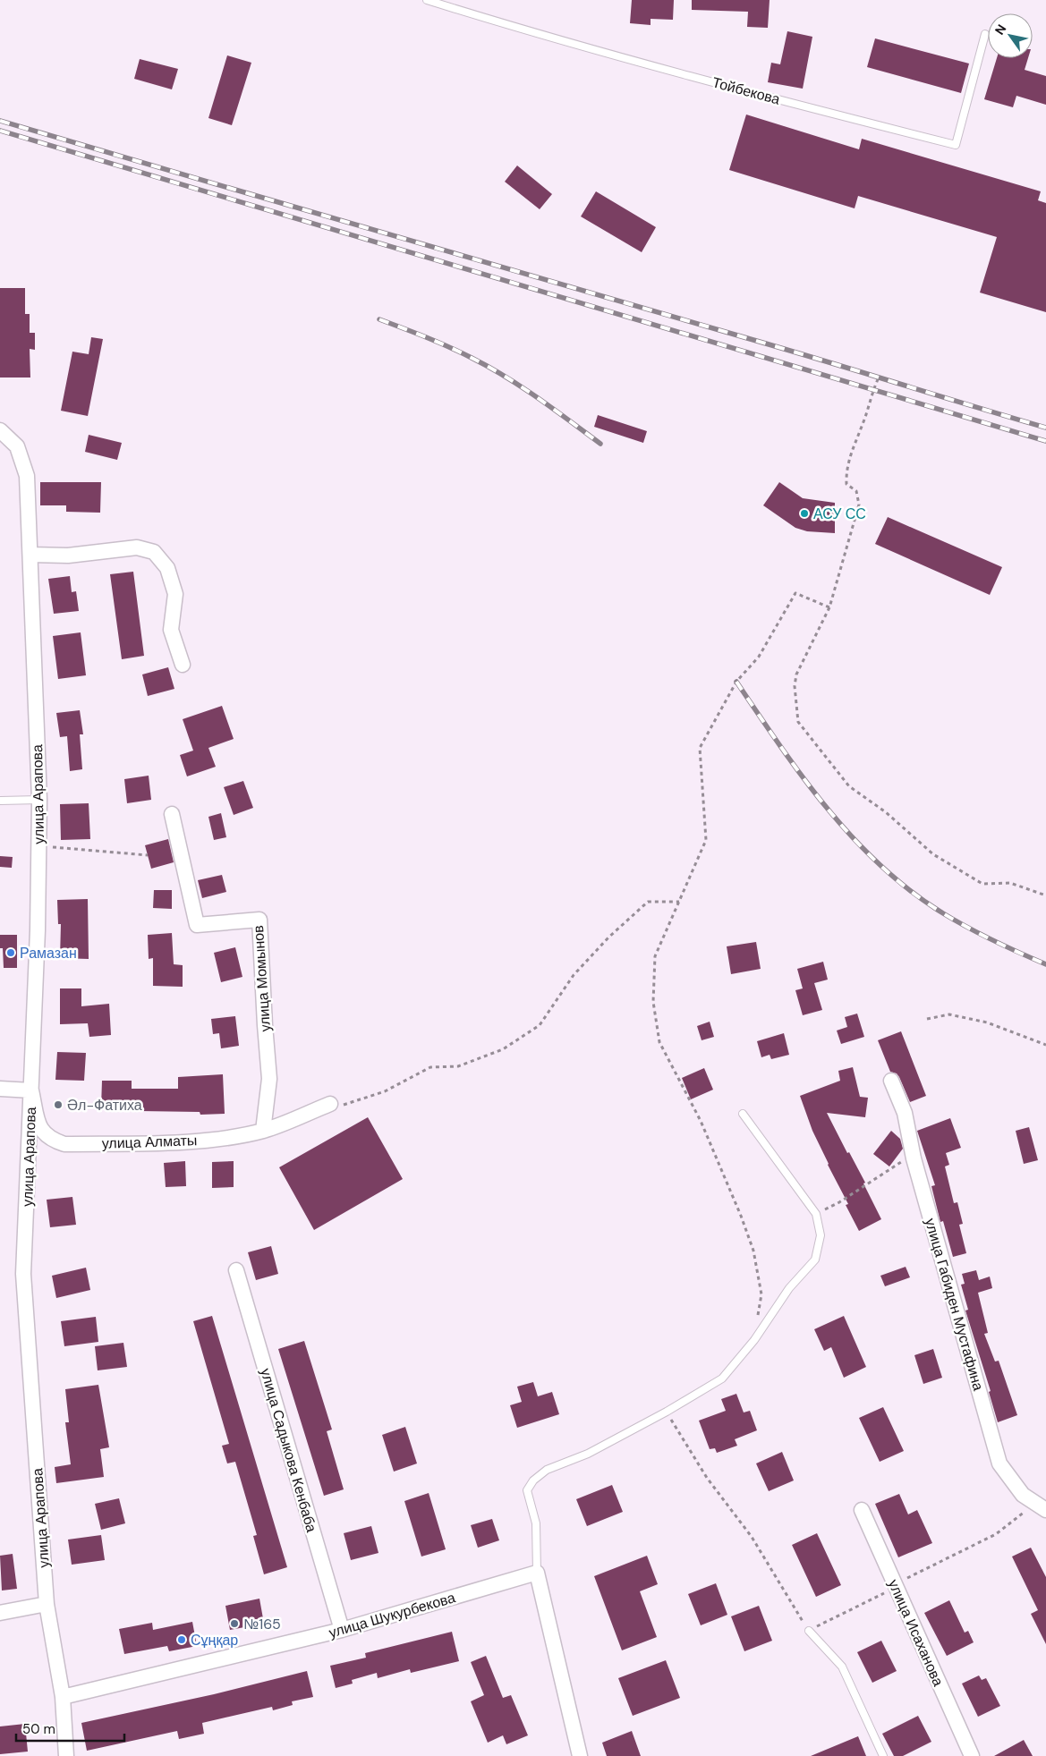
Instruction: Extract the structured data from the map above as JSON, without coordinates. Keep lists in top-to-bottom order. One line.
{"streets":{"street":["улица Арапова","улица Момынов","улица Алматы","улица Габиден Мустафина","улица Садыкова Кенбаба","улица Шукурбекова","улица Исаханова"],"lane":["Тойбекова"]},"crossings":[["улица Арапова","улица Алматы"],["улица Арапова","улица Шукурбекова"],["улица Момынов","улица Алматы"],["улица Садыкова Кенбаба","улица Шукурбекова"]],"places":["АСУ СС","Рамазан","Әл-Фатиха","№165","Сұңқар"],"scale_bar":"50 m","north":"top left"}
